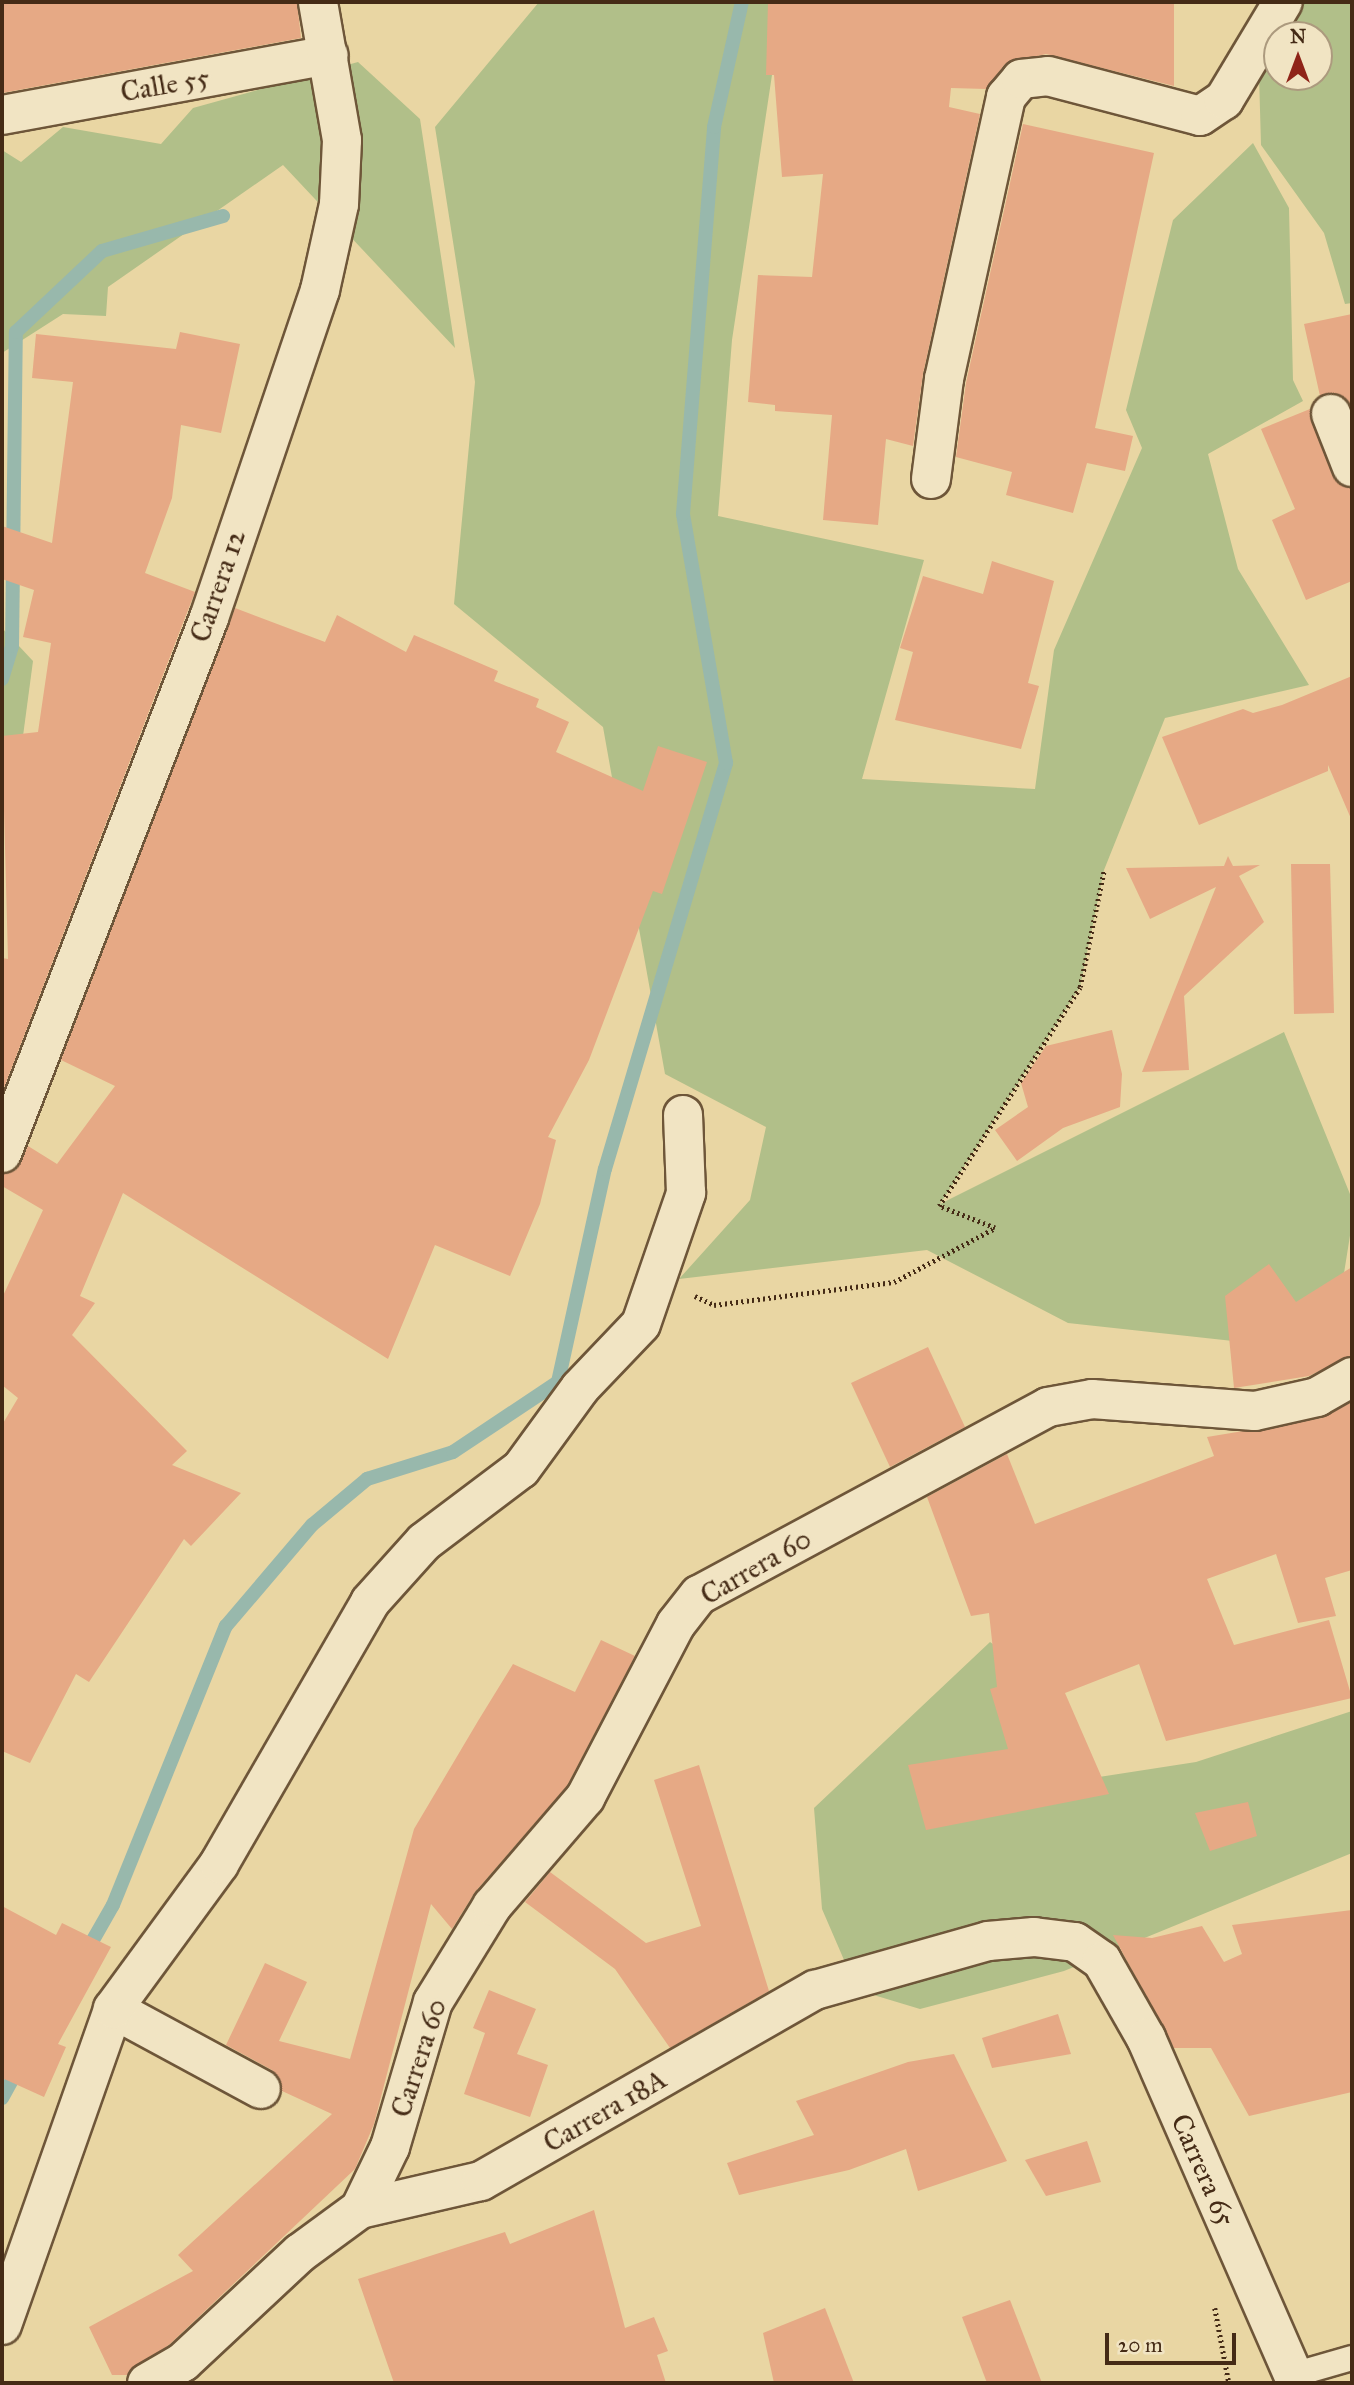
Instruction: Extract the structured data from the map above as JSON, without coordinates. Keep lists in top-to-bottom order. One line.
{"streets":{"street":["Calle 55","Carrera 12","Carrera 60","Carrera 18A","Carrera 65"]},"crossings":[["Calle 55","Carrera 12"],["Carrera 60","Carrera 18A"],["Carrera 18A","Carrera 65"]],"scale_bar":"20 m","north":"top"}
